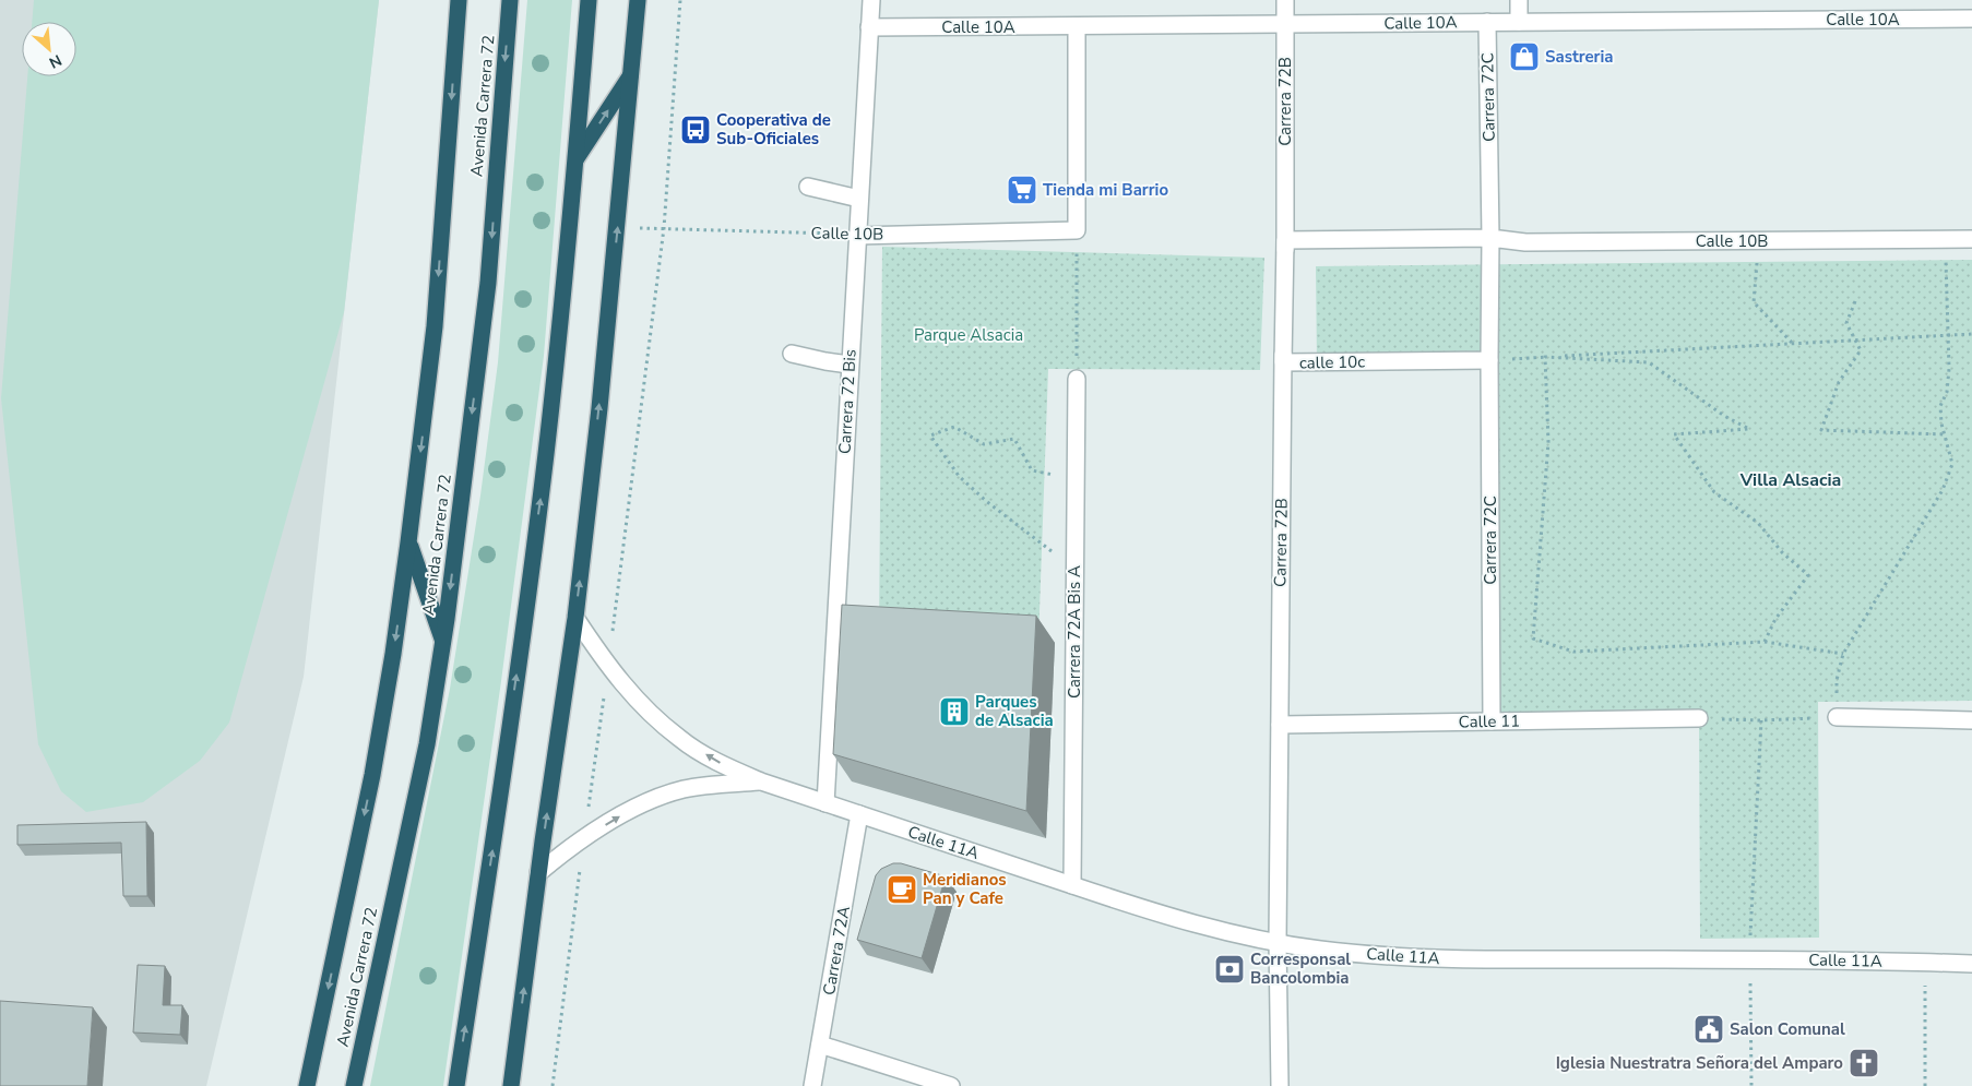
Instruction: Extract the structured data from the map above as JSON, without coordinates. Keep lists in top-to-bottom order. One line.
{"streets":{"highway":["Avenida Carrera 72"],"street":["Calle 10A","Carrera 72C","Carrera 72B","Calle 10B","calle 10c","Carrera 72 Bis","Carrera 72A Bis A","Calle 11","Calle 11A","Carrera 72A"]},"crossings":[["Calle 10A","Carrera 72C"],["Calle 10A","Carrera 72B"],["Calle 10A","Carrera 72 Bis"],["Carrera 72C","Calle 10B"],["Carrera 72C","calle 10c"],["Carrera 72C","Calle 11"],["Carrera 72B","calle 10c"],["Carrera 72B","Calle 11"],["Carrera 72B","Calle 11A"],["Calle 10B","Carrera 72 Bis"],["Carrera 72 Bis","Calle 11A"],["Carrera 72A Bis A","Calle 11A"],["Calle 11A","Carrera 72A"]],"districts":["Villa Alsacia"],"parks":["Parque Alsacia"],"places":{"shop":["Sastreria"],"bus stop":["Cooperativa de Sub-Oficiales"],"supermarket":["Tienda mi Barrio"],"building":["Parques de Alsacia"],"cafe":["Meridianos Pan y Cafe"],"bank":["Corresponsal Bancolombia"],"public building":["Salon Comunal"],"church":["Iglesia Nuestratra Señora del Amparo"]},"north":"bottom right"}
